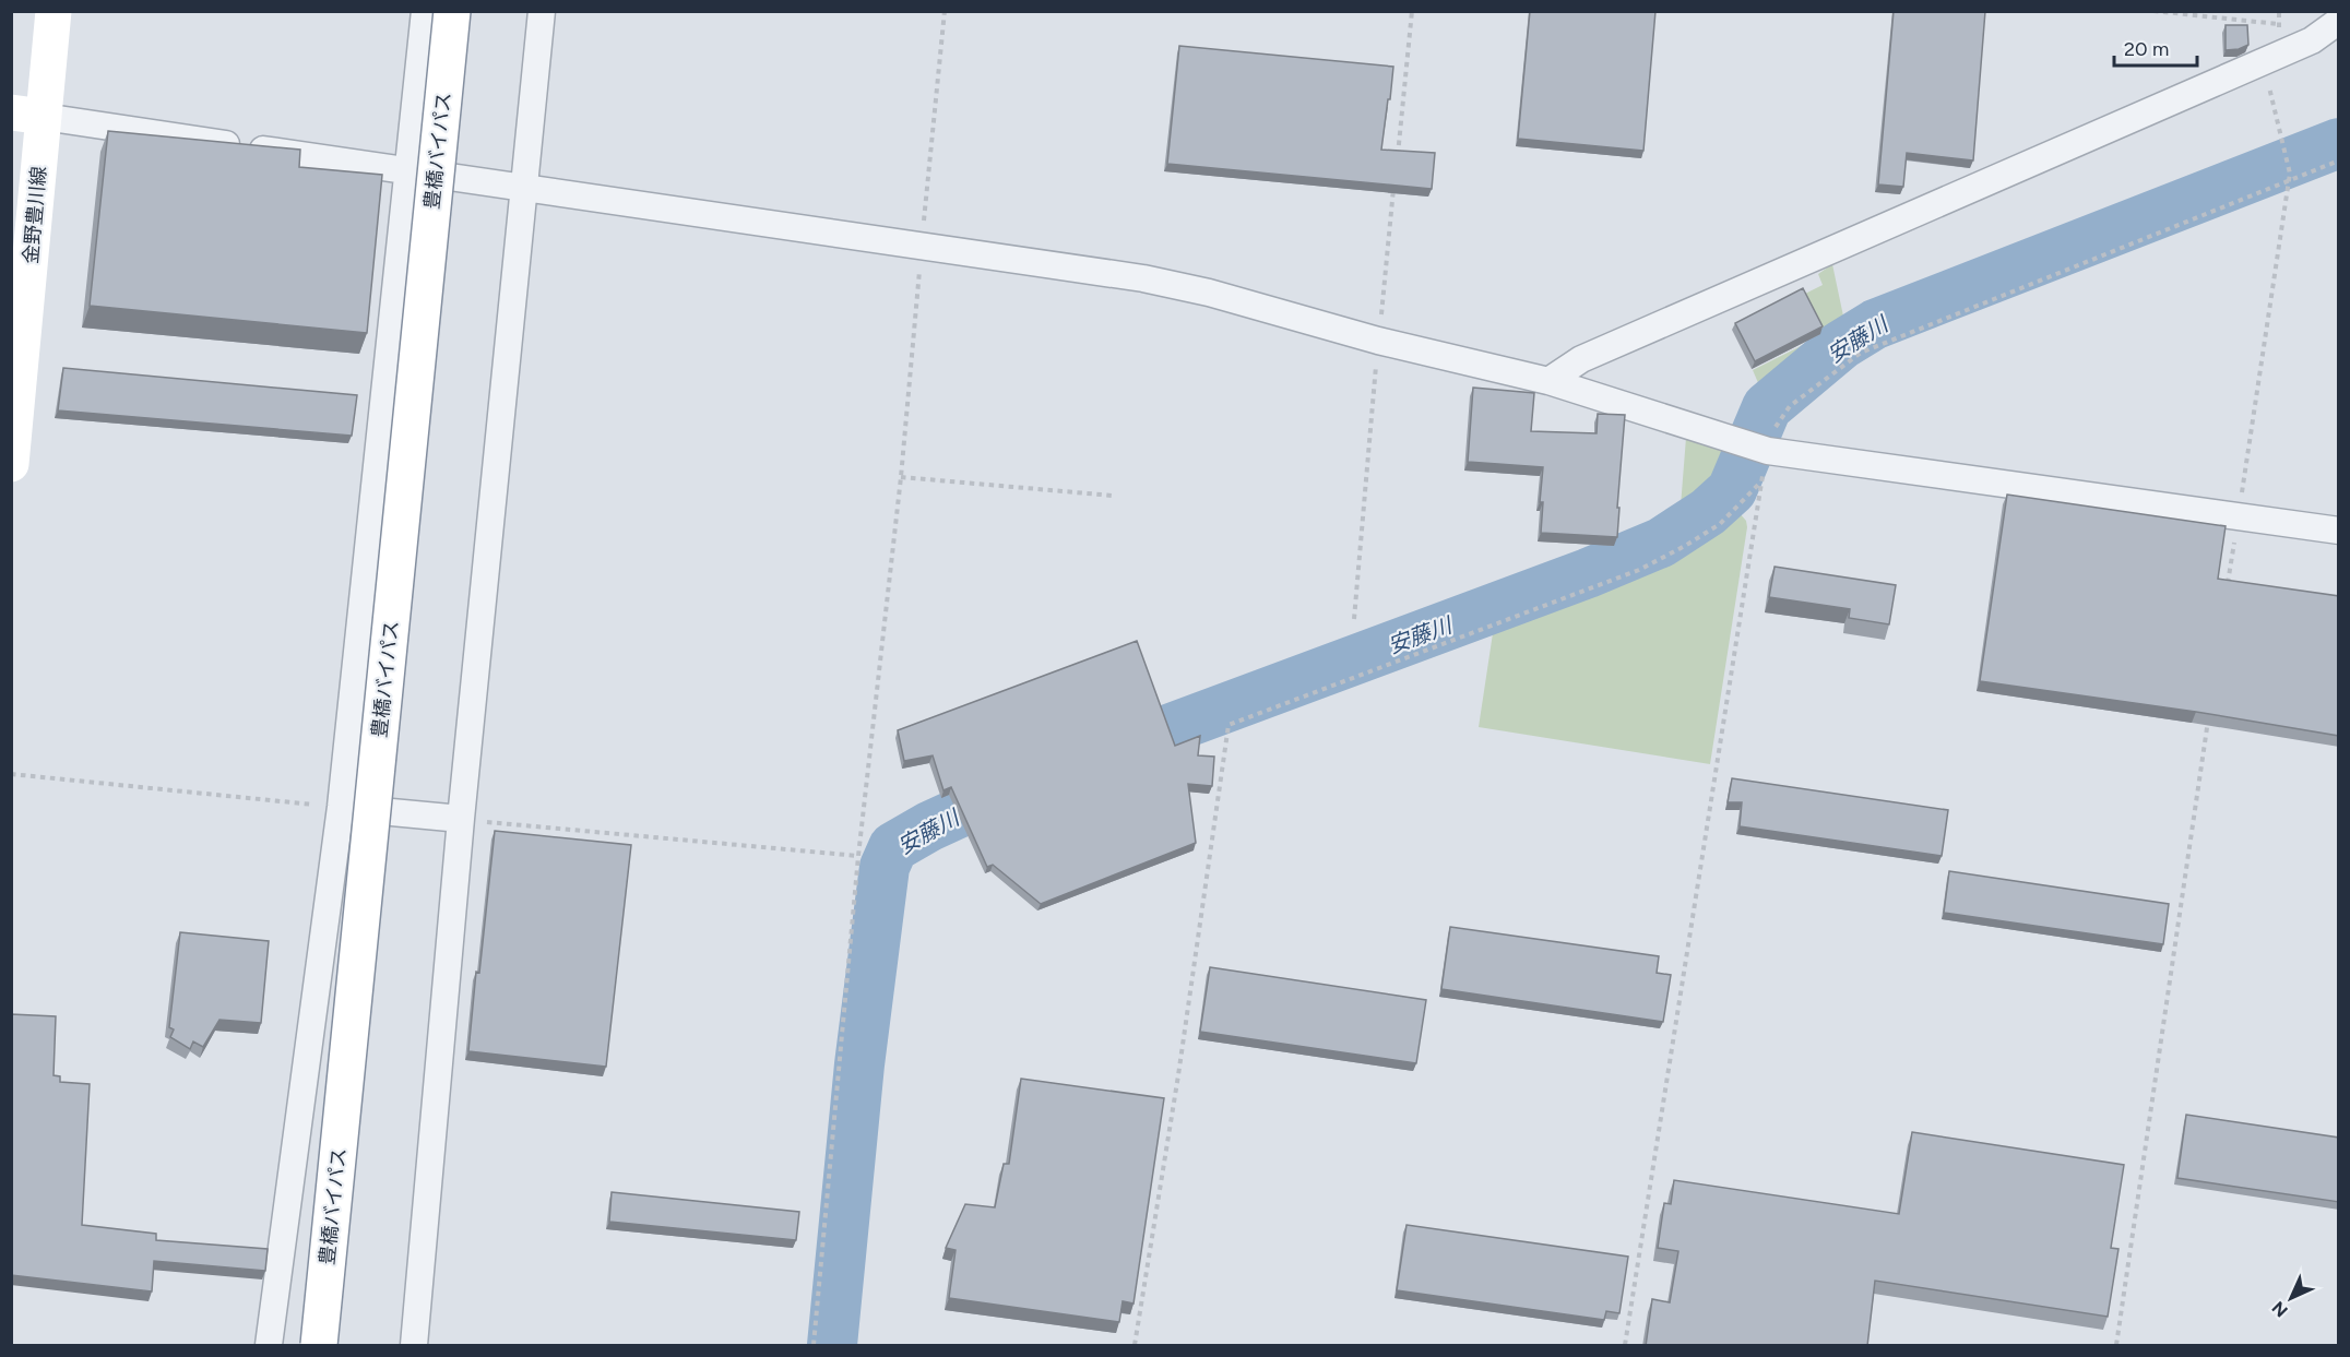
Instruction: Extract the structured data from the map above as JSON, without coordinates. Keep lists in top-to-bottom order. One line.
{"streets":{"main road":["豊橋バイパス","金野豊川線"]},"water":["安藤川"],"scale_bar":"20 m","north":"bottom left"}
